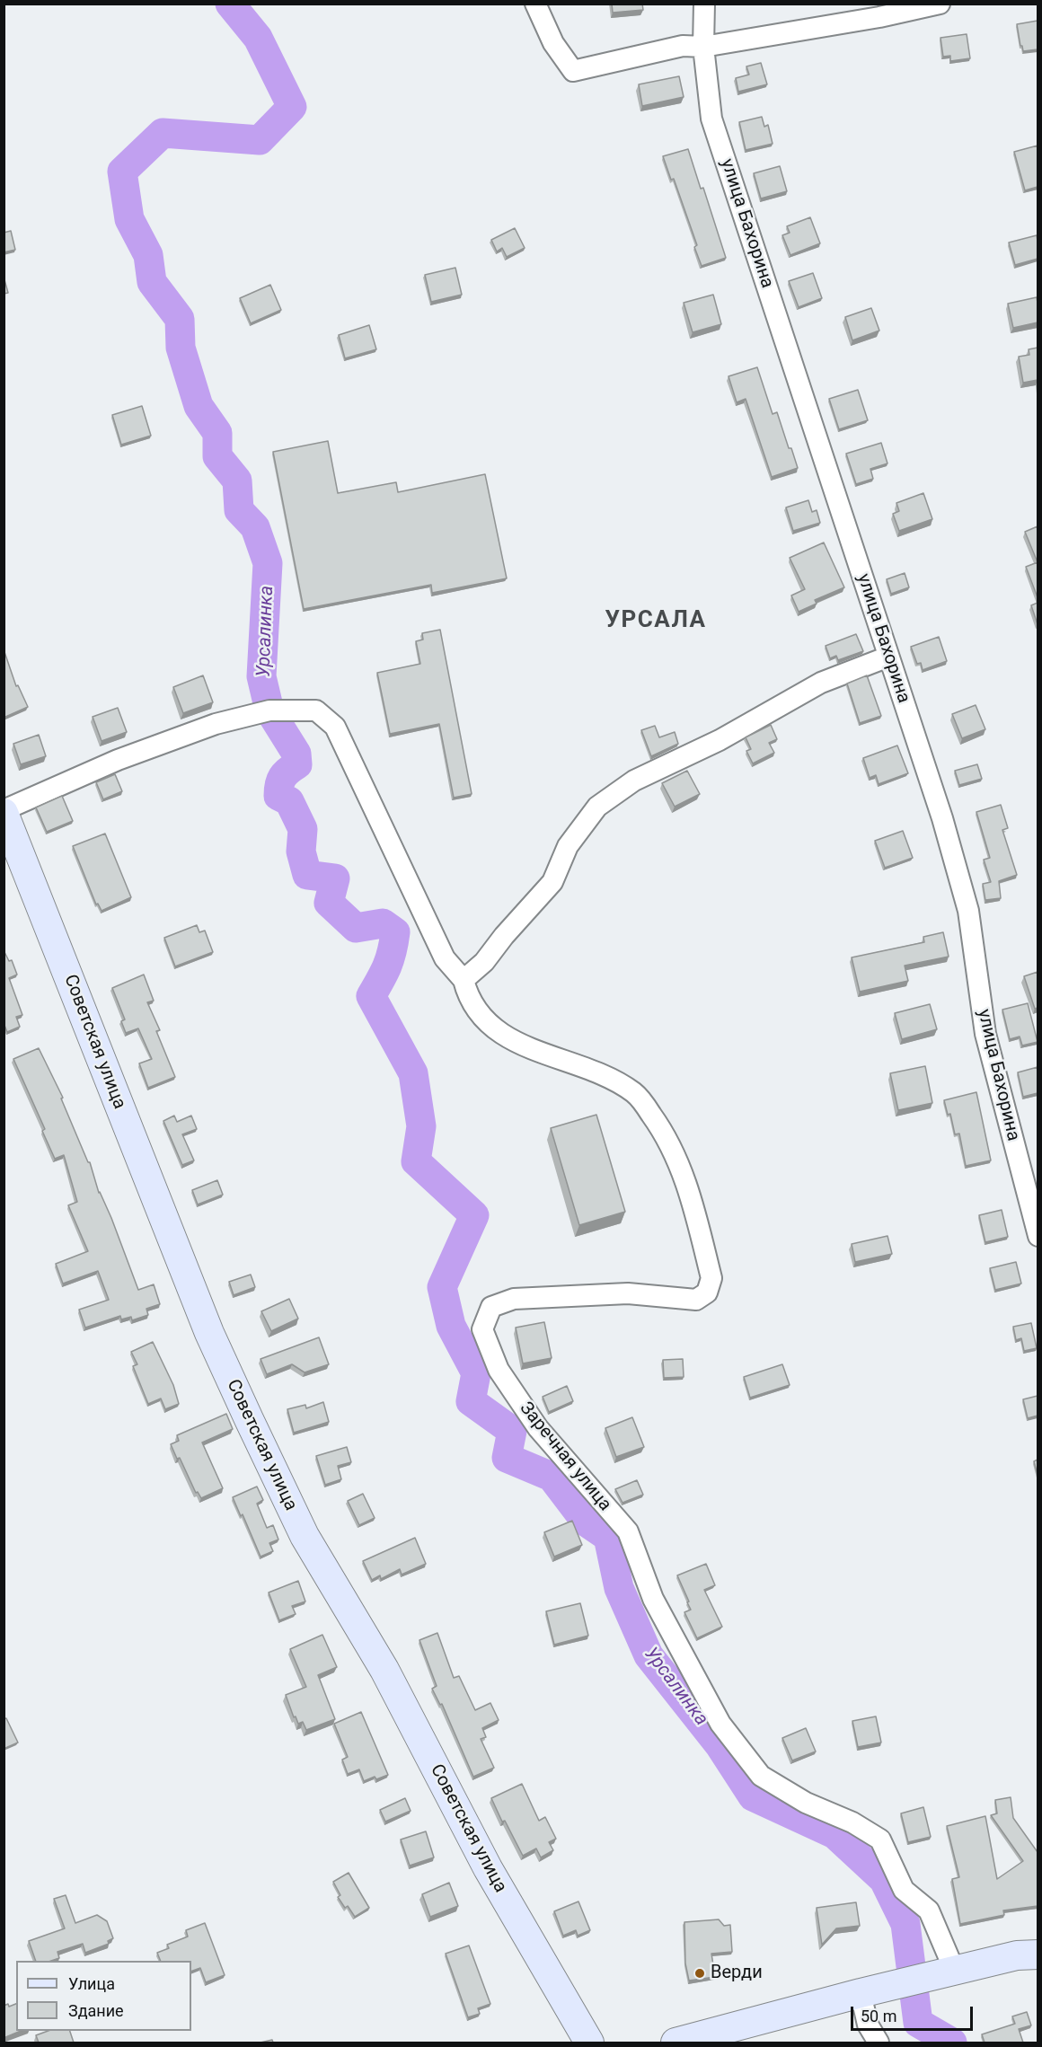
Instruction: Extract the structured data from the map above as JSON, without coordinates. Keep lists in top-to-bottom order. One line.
{"streets":{"street":["улица Бахорина","Советская улица","Заречная улица"]},"crossings":[["Советская улица","Заречная улица"]],"districts":["УРСАЛА"],"water":["Урсалинка"],"places":["Верди"],"legend":["Улица","Здание"],"scale_bar":"50 m"}
